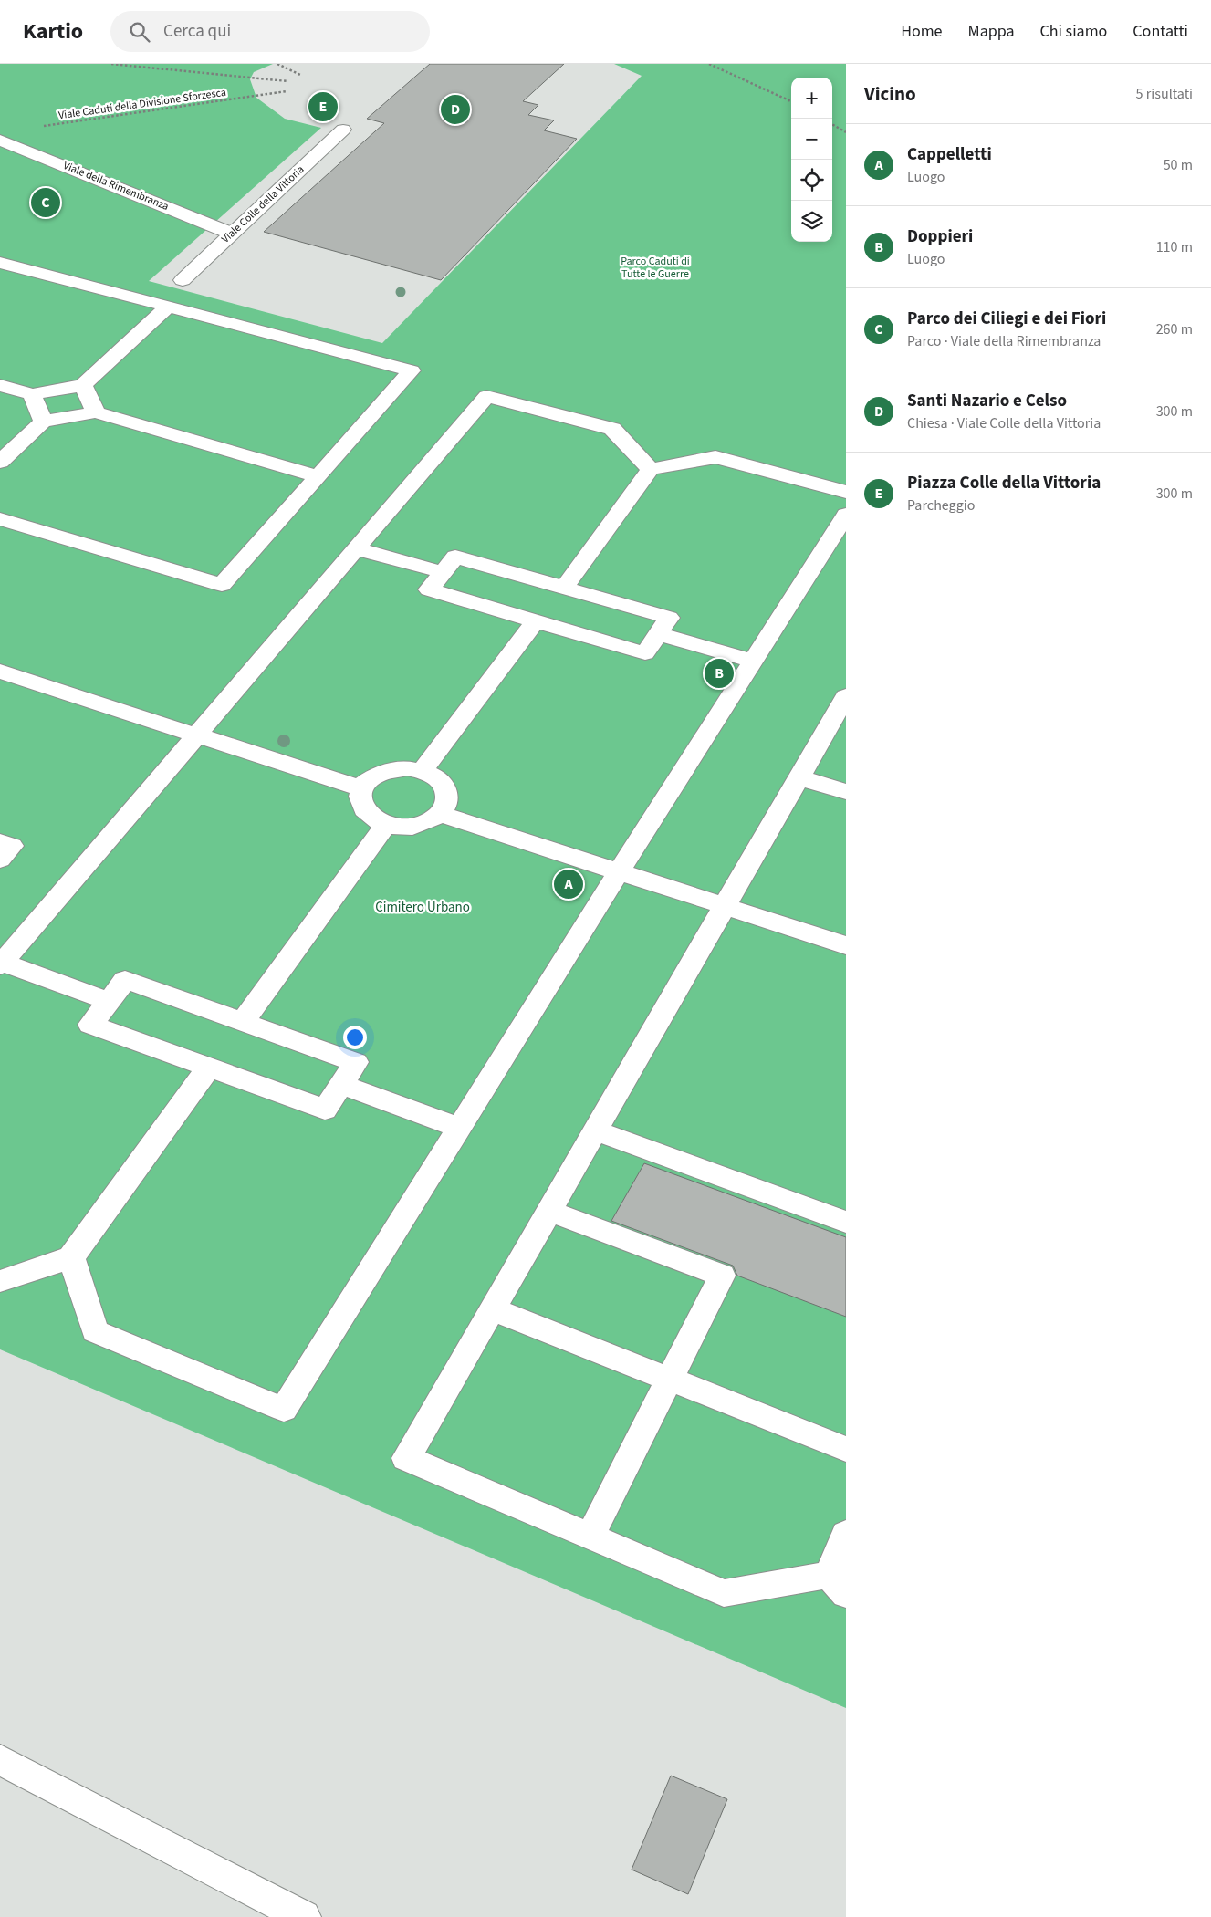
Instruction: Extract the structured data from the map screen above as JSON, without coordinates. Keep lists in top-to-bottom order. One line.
{"streets":{"street":["Viale della Rimembranza","Viale Colle della Vittoria"],"path":["Viale Caduti della Divisione Sforzesca"]},"crossings":[["Viale della Rimembranza","Viale Colle della Vittoria"]],"parks":["Parco Caduti di Tutte le Guerre","Cimitero Urbano"],"page":{"header":"Kartio","search":"Cerca qui","nav":["Home","Mappa","Chi siamo","Contatti"],"heading":["Vicino","5 risultati"],"map_buttons":["+","−"],"pins":["E","D","C","B","A"],"list":[{"mark":"A","name":"Cappelletti","note":"Luogo","value":"50 m"},{"mark":"B","name":"Doppieri","note":"Luogo","value":"110 m"},{"mark":"C","name":"Parco dei Ciliegi e dei Fiori","note":"Parco · Viale della Rimembranza","value":"260 m"},{"mark":"D","name":"Santi Nazario e Celso","note":"Chiesa · Viale Colle della Vittoria","value":"300 m"},{"mark":"E","name":"Piazza Colle della Vittoria","note":"Parcheggio","value":"300 m"}]}}
